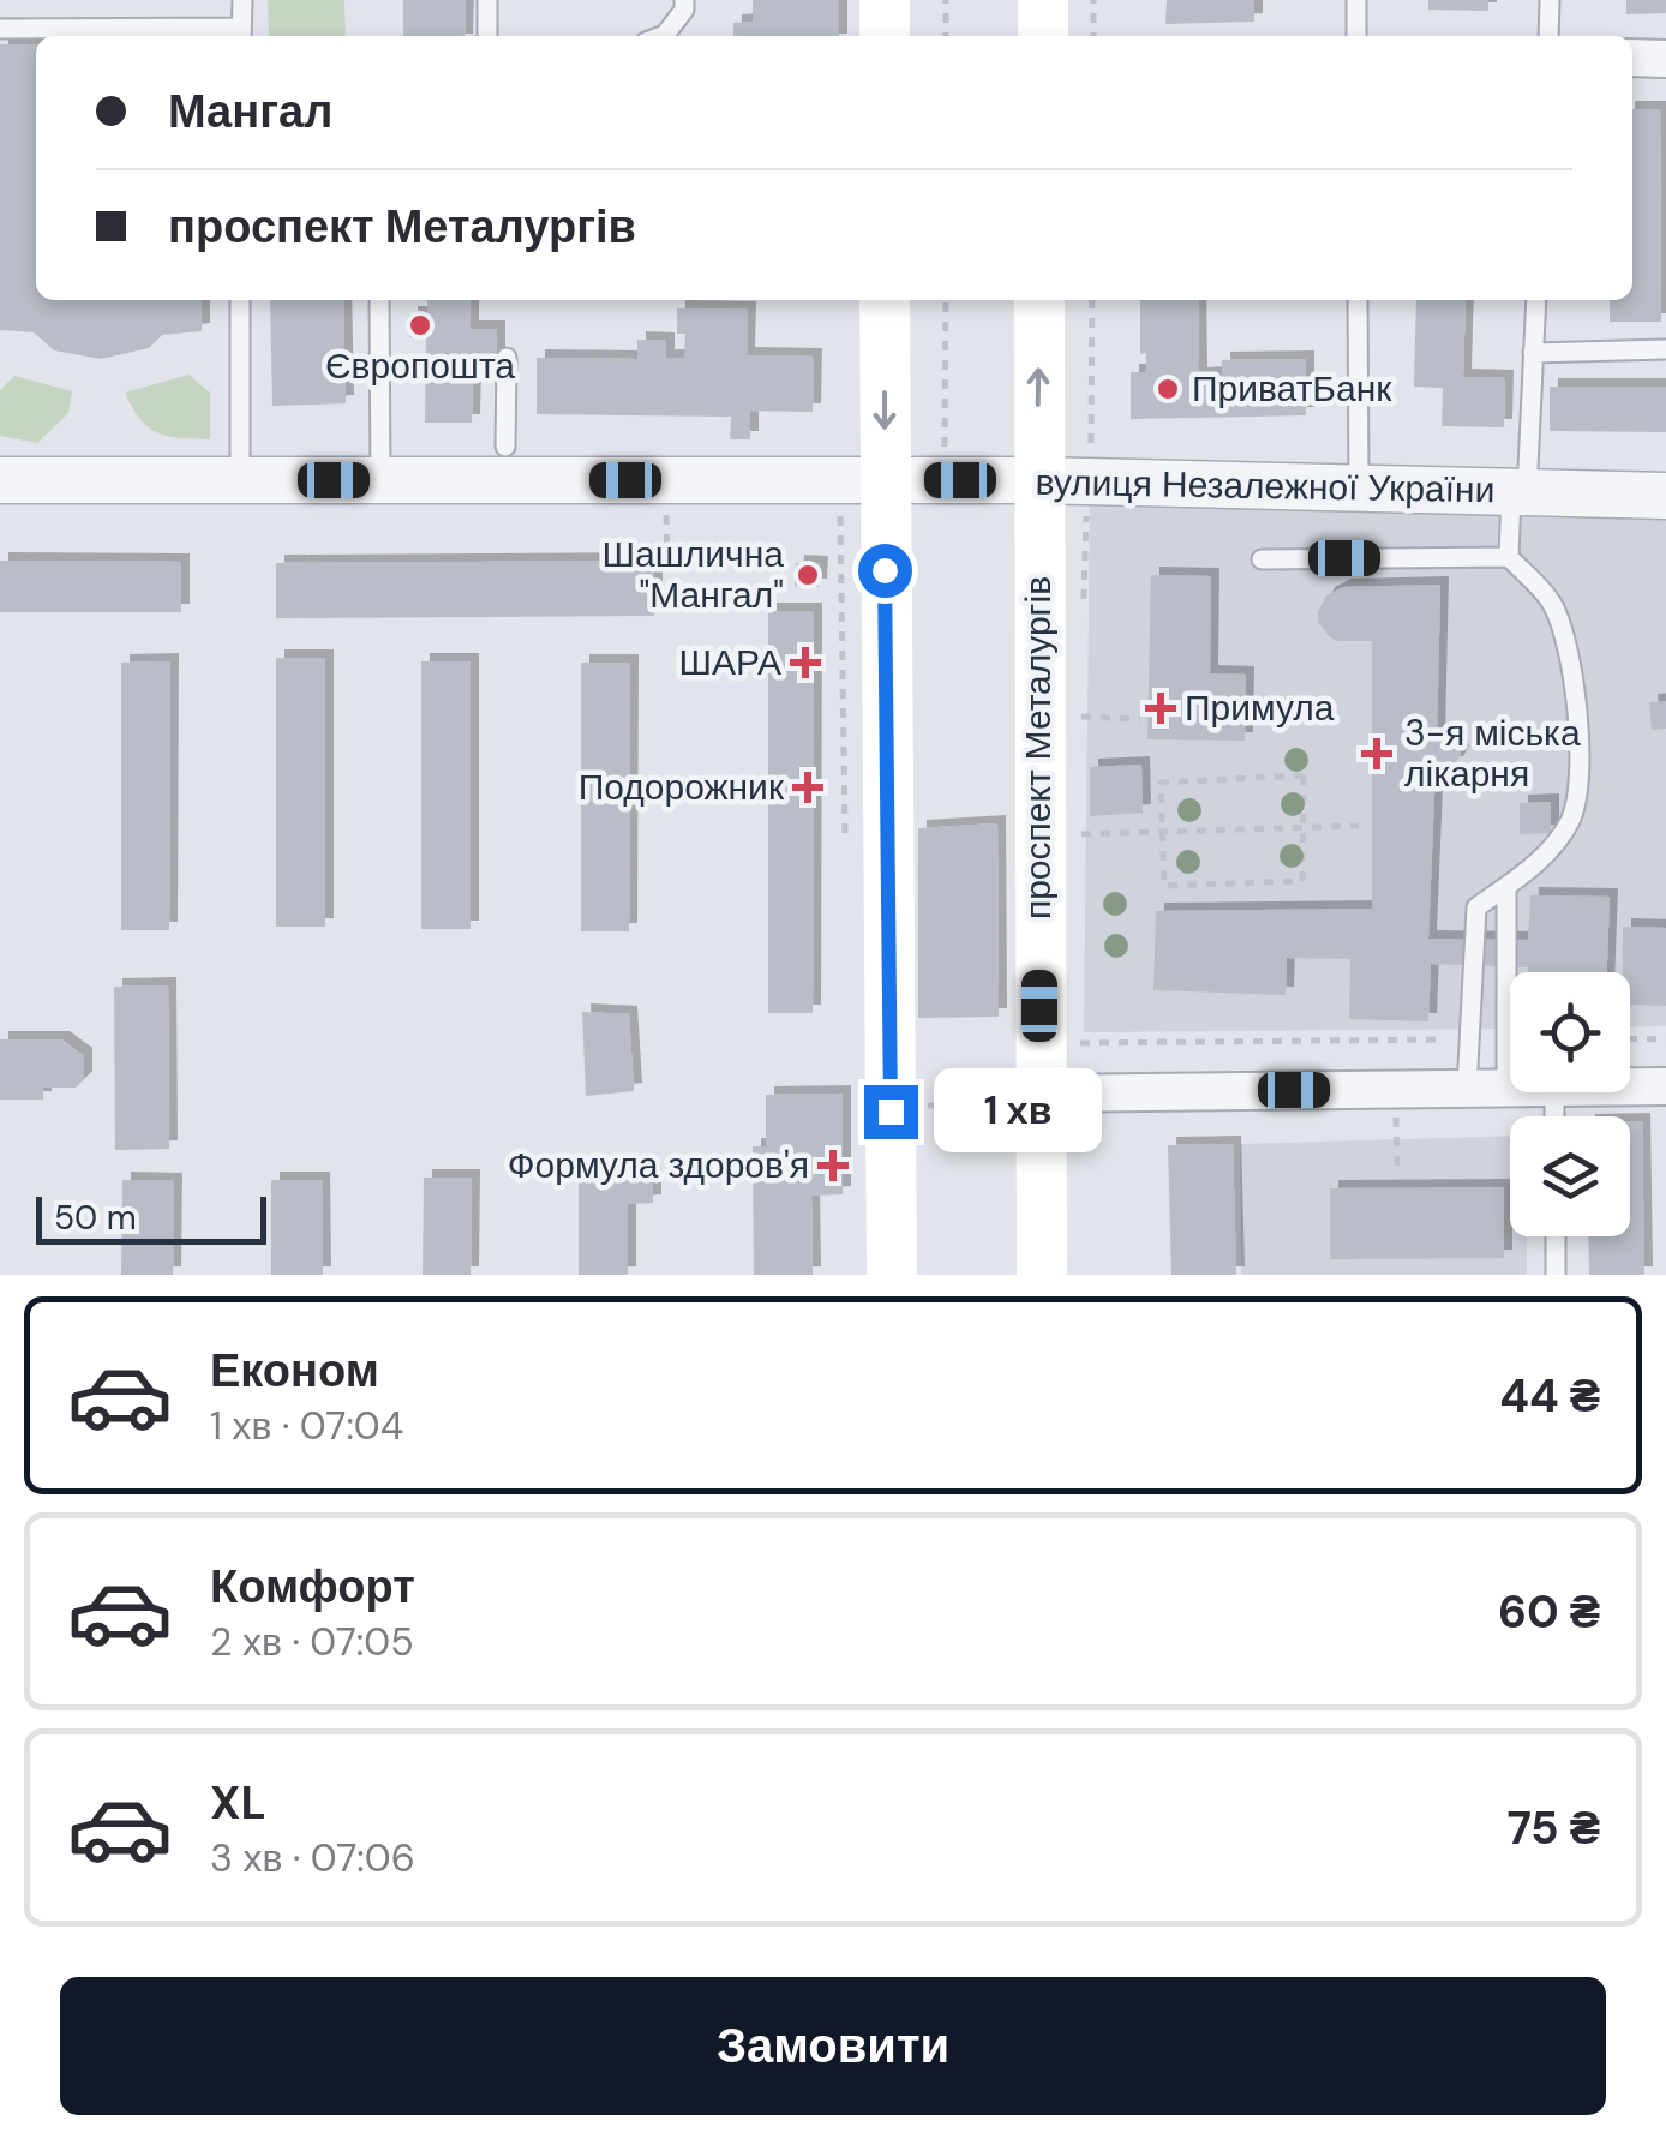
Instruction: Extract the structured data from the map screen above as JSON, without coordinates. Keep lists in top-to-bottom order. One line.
{"streets":{"main road":["проспект Металургів"],"street":["вулиця Незалежної України"]},"crossings":[["вулиця Незалежної України","проспект Металургів"]],"places":{"other":["Європошта","ПриватБанк","Шашлична \"Мангал\""],"health":["ШАРА","Примула","3-я міська лікарня","Подорожник","Формула здоров'я"]},"scale_bar":"50 m","page":{"banner":["Мангал","проспект Металургів"],"bubble":"1 хв","scale":"50 m","list":[{"name":"Економ","note":"1 хв · 07:04","value":"44 ₴"},{"name":"Комфорт","note":"2 хв · 07:05","value":"60 ₴"},{"name":"XL","note":"3 хв · 07:06","value":"75 ₴"}],"buttons":"Замовити"}}
